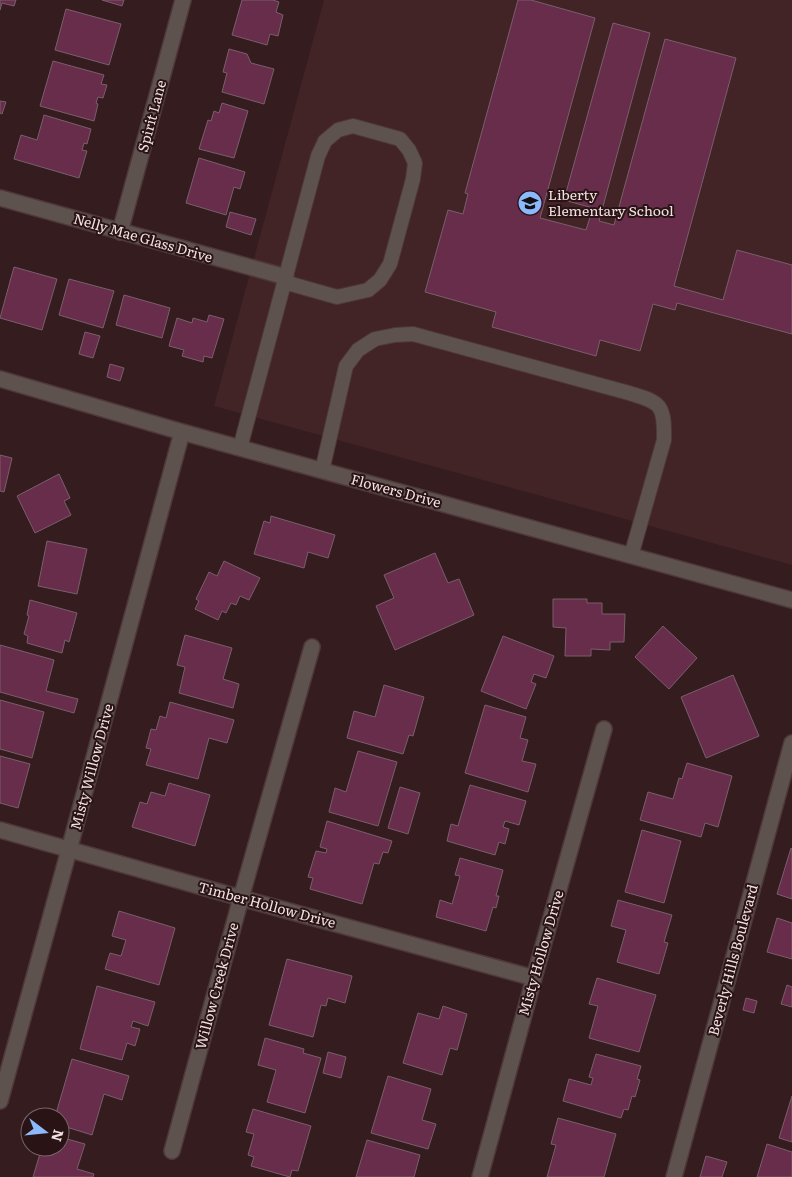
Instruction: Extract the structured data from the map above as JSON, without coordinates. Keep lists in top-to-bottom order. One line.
{"streets":{"street":["Spirit Lane","Nelly Mae Glass Drive","Flowers Drive","Misty Willow Drive","Timber Hollow Drive","Misty Hollow Drive","Beverly Hills Boulevard","Willow Creek Drive"]},"crossings":[["Spirit Lane","Nelly Mae Glass Drive"],["Flowers Drive","Misty Willow Drive"],["Misty Willow Drive","Timber Hollow Drive"],["Timber Hollow Drive","Misty Hollow Drive"],["Timber Hollow Drive","Willow Creek Drive"]],"places":{"school or university":["Liberty Elementary School"]},"north":"right"}
